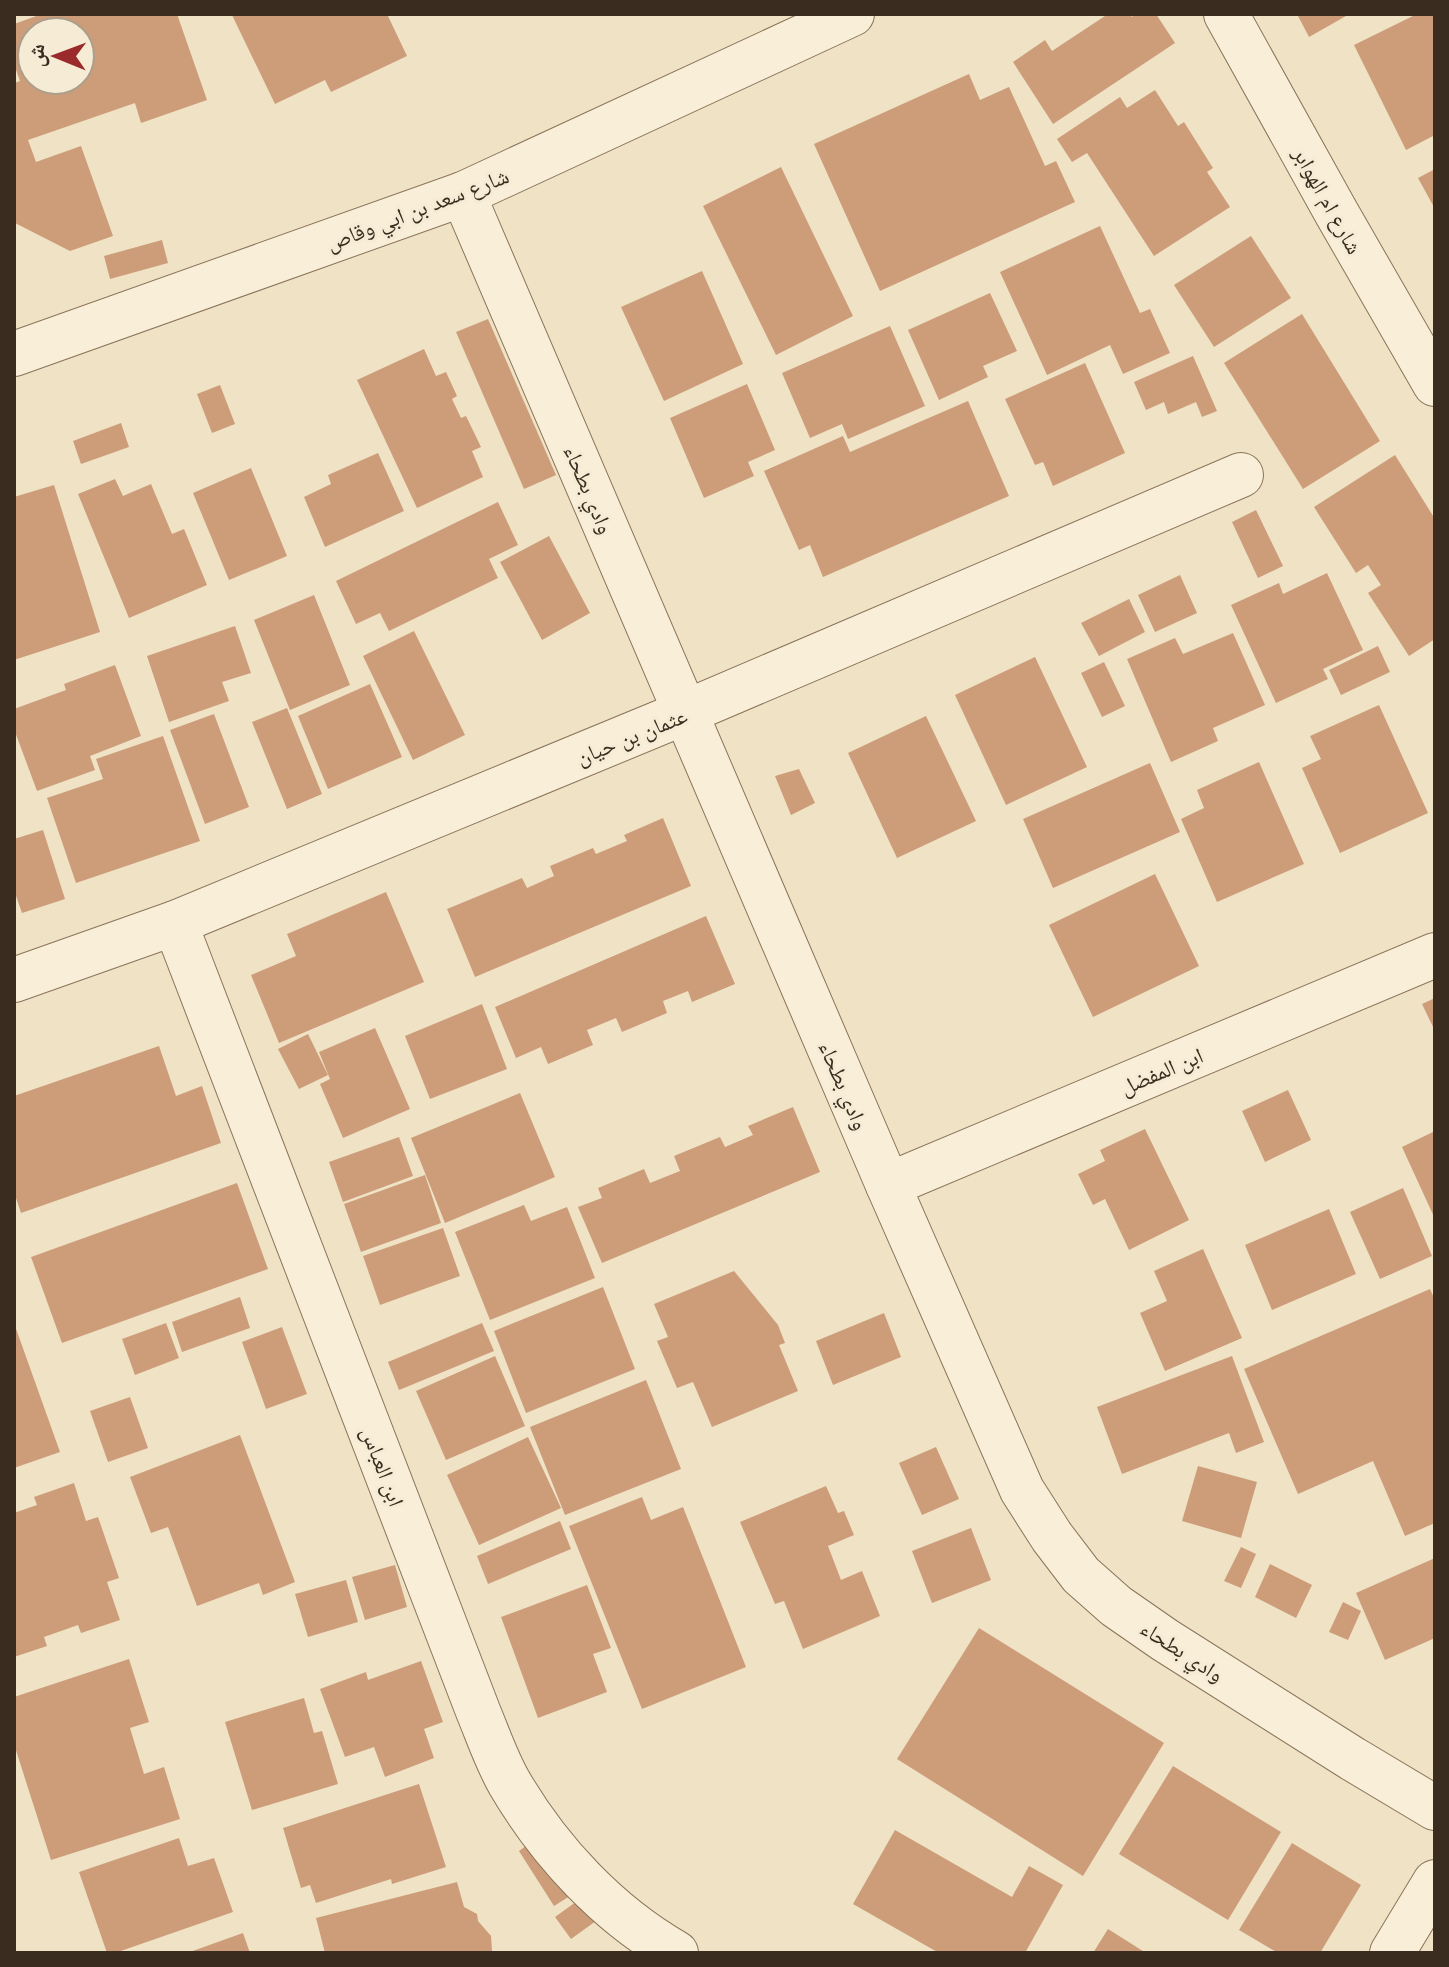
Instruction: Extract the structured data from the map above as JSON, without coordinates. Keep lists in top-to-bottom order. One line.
{"streets":{"street":["شارع ام الهوابر","شارع سعد بن ابي وقاص","وادي بطحاء","عثمان بن حيان","ابن المفضل","ابن العباس"]},"crossings":[["شارع سعد بن ابي وقاص","وادي بطحاء"],["وادي بطحاء","عثمان بن حيان"],["وادي بطحاء","ابن المفضل"],["عثمان بن حيان","ابن العباس"]],"north":"left"}
